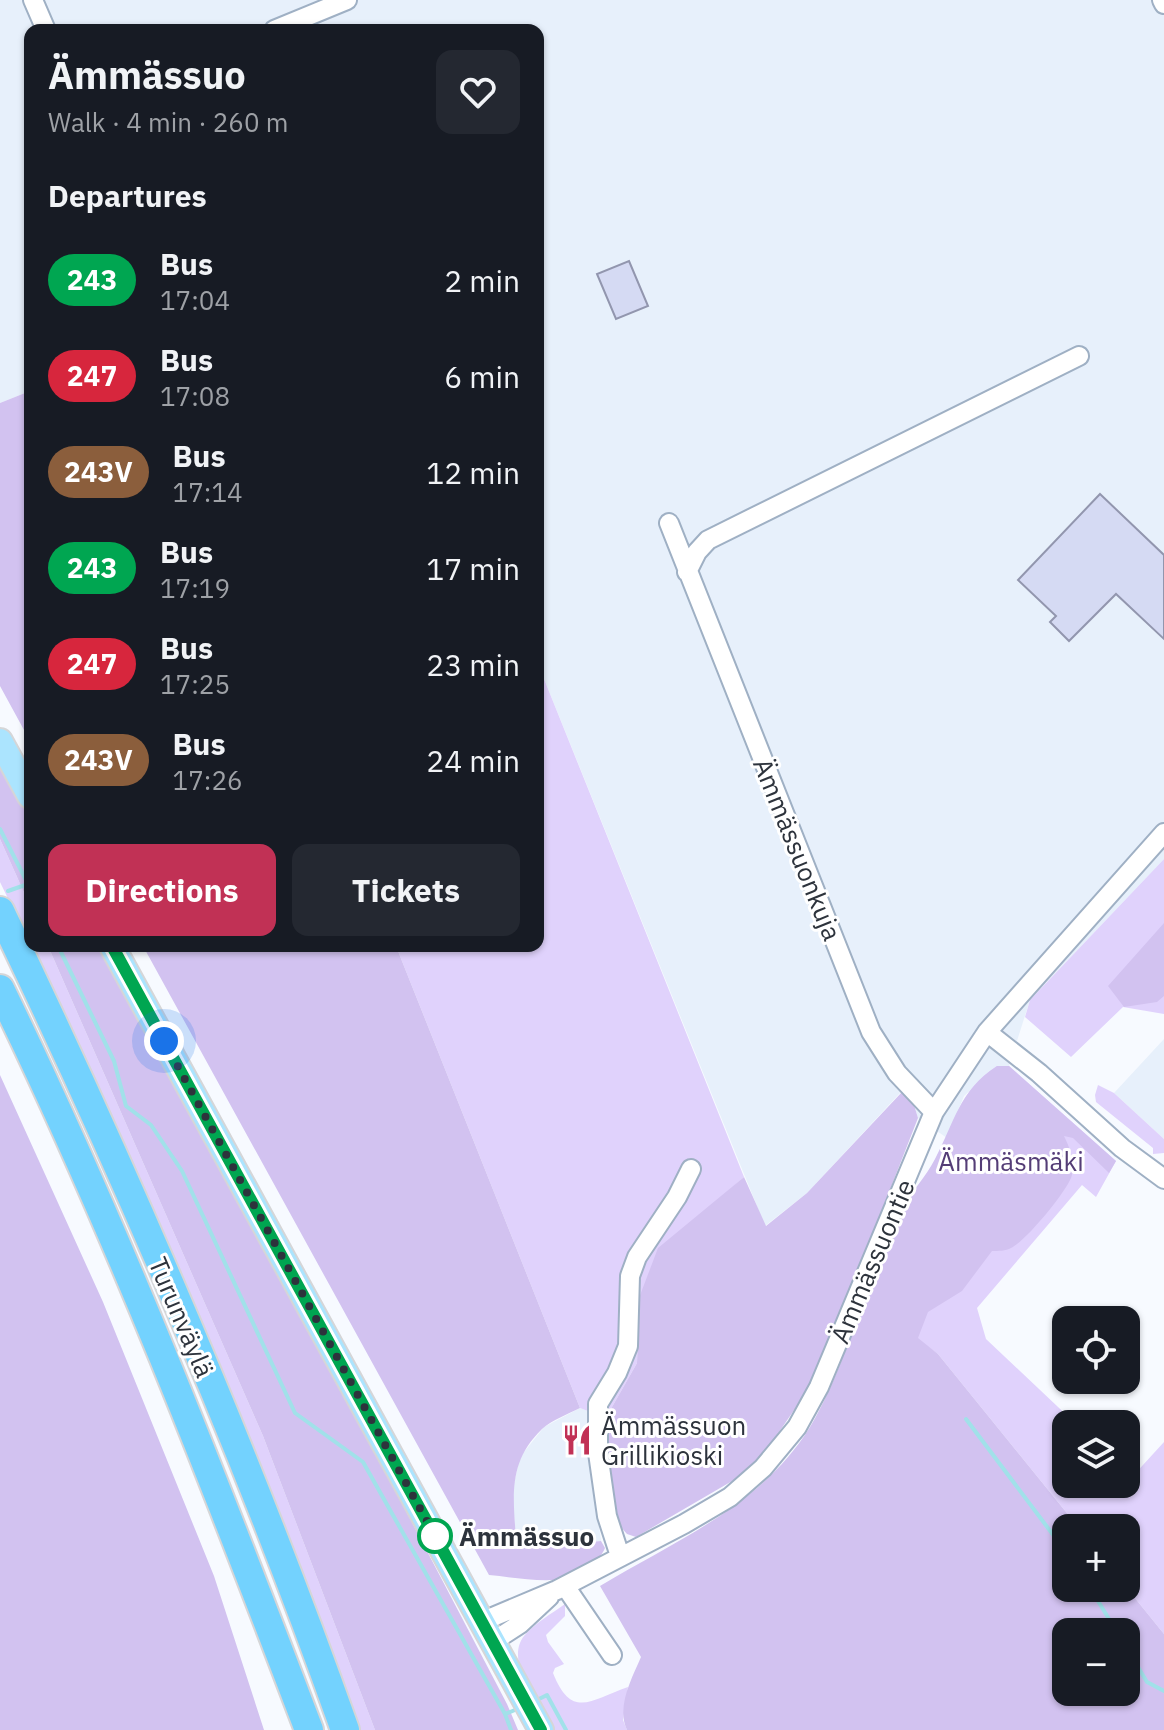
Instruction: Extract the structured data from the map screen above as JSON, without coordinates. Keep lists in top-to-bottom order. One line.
{"streets":{"highway":["Turunväylä"],"street":["Ämmässuonkuja","Ämmässuontie"]},"crossings":[["Ämmässuonkuja","Ämmässuontie"]],"parks":["Ämmäsmäki"],"places":{"restaurant":["Ämmässuon Grillikioski"],"other":["Ämmässuo"]},"lines":["bus line 243"],"page":{"heading":[["Ämmässuo","Walk · 4 min · 260 m"],"Departures"],"list":[{"mark":"243","name":"Bus","note":"17:04","value":"2 min"},{"mark":"247","name":"Bus","note":"17:08","value":"6 min"},{"mark":"243V","name":"Bus","note":"17:14","value":"12 min"},{"mark":"243","name":"Bus","note":"17:19","value":"17 min"},{"mark":"247","name":"Bus","note":"17:25","value":"23 min"},{"mark":"243V","name":"Bus","note":"17:26","value":"24 min"}],"buttons":["Directions","Tickets"],"map_buttons":["+","−"]}}
